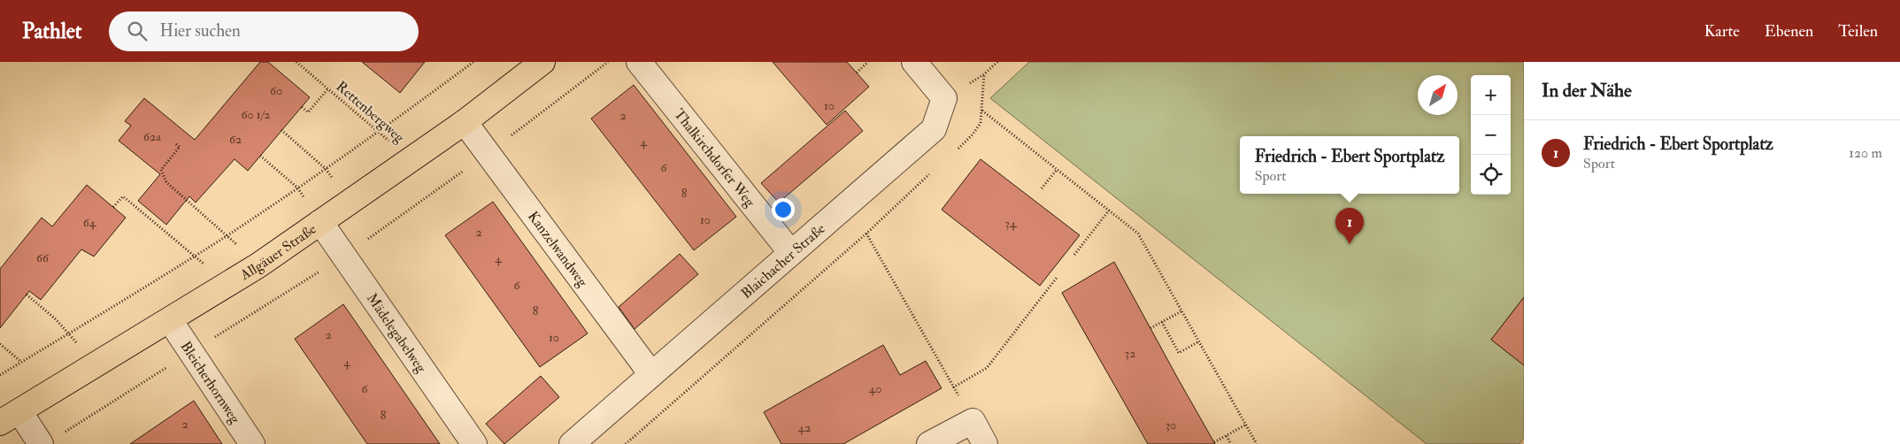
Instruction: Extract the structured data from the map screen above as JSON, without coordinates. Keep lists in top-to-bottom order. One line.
{"streets":{"main road":["Allgäuer Straße"],"street":["Thalkirchdorfer Weg","Kanzelwandweg","Blaichacher Straße","Mädelegabelweg","Bleicherhornweg"],"path":["Rettenbergweg"]},"crossings":[["Rettenbergweg","Allgäuer Straße"],["Thalkirchdorfer Weg","Blaichacher Straße"],["Kanzelwandweg","Allgäuer Straße"],["Kanzelwandweg","Blaichacher Straße"],["Allgäuer Straße","Mädelegabelweg"],["Allgäuer Straße","Bleicherhornweg"]],"house_numbers":["60","10","60 1/2","2","62a","62","4","6","8","10","64","34","2","66","4","6","8","2","10","32","4","6","40","8","2","30","42"],"north":"top right","page":{"header":"Pathlet","search":"Hier suchen","nav":["Karte","Ebenen","Teilen"],"heading":"In der Nähe","map_buttons":["+","−"],"list":[{"mark":"1","name":"Friedrich - Ebert Sportplatz","note":"Sport","value":"120 m"}],"popup":["Friedrich - Ebert Sportplatz","Sport"],"pins":"1"}}
